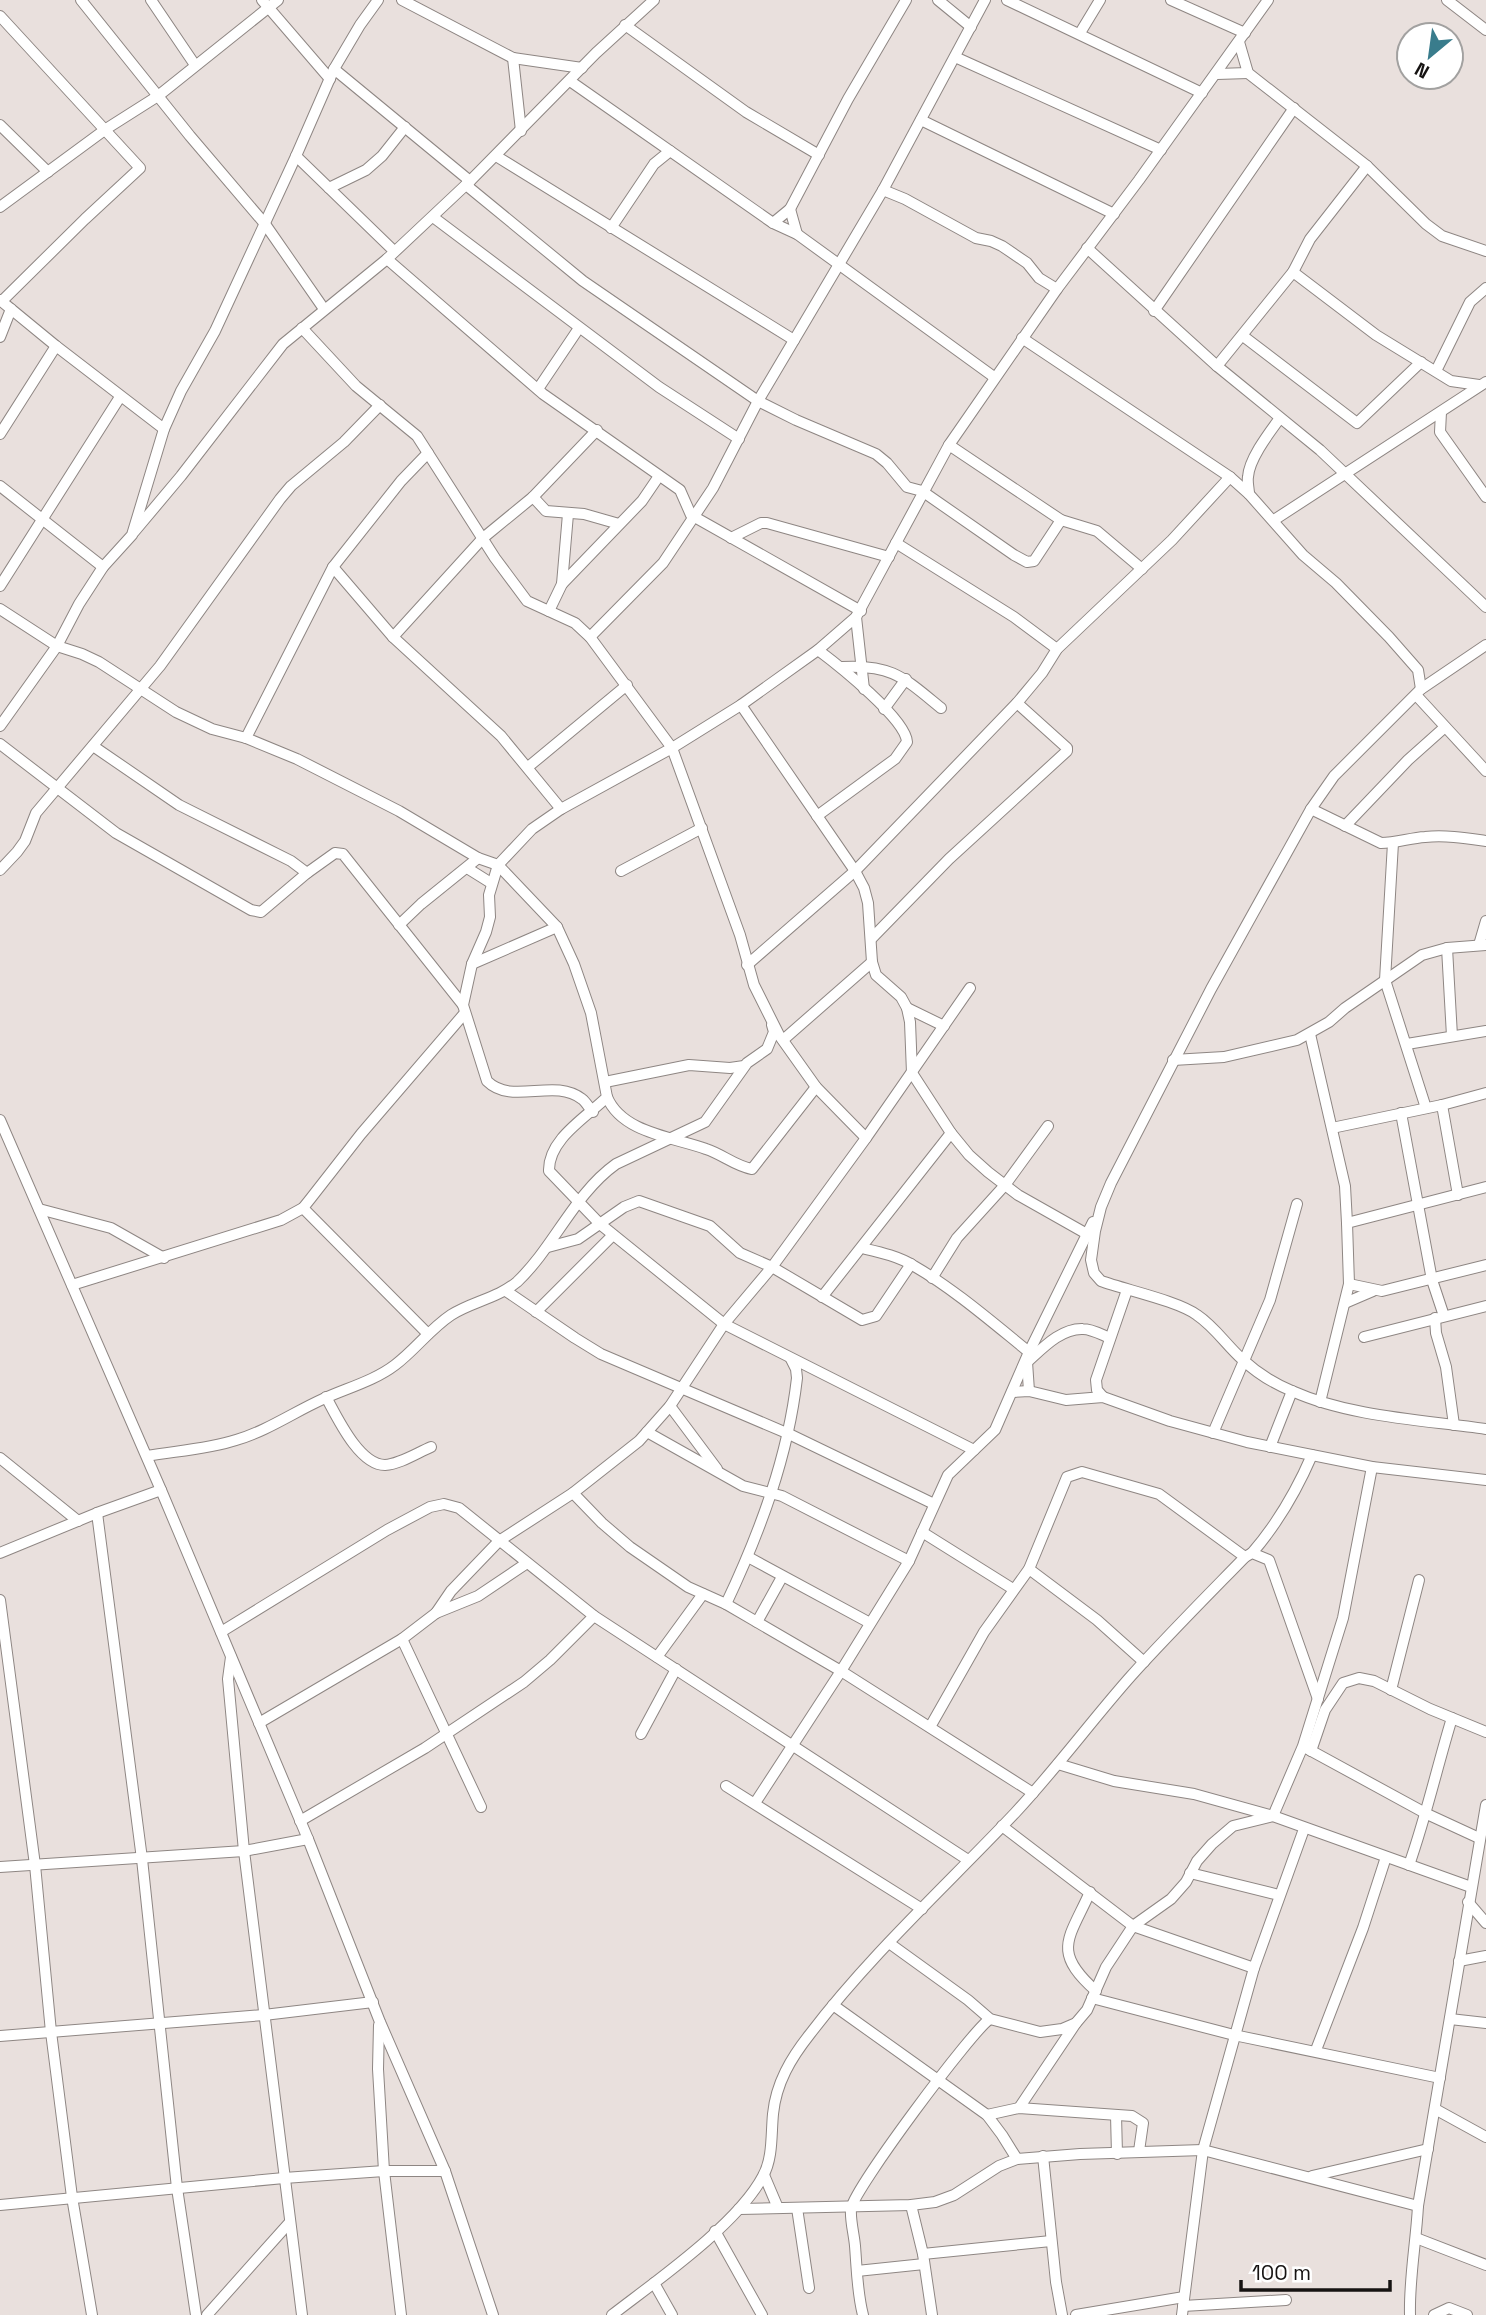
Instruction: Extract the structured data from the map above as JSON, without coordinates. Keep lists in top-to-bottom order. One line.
{"scale_bar":"100 m","north":"bottom left"}
